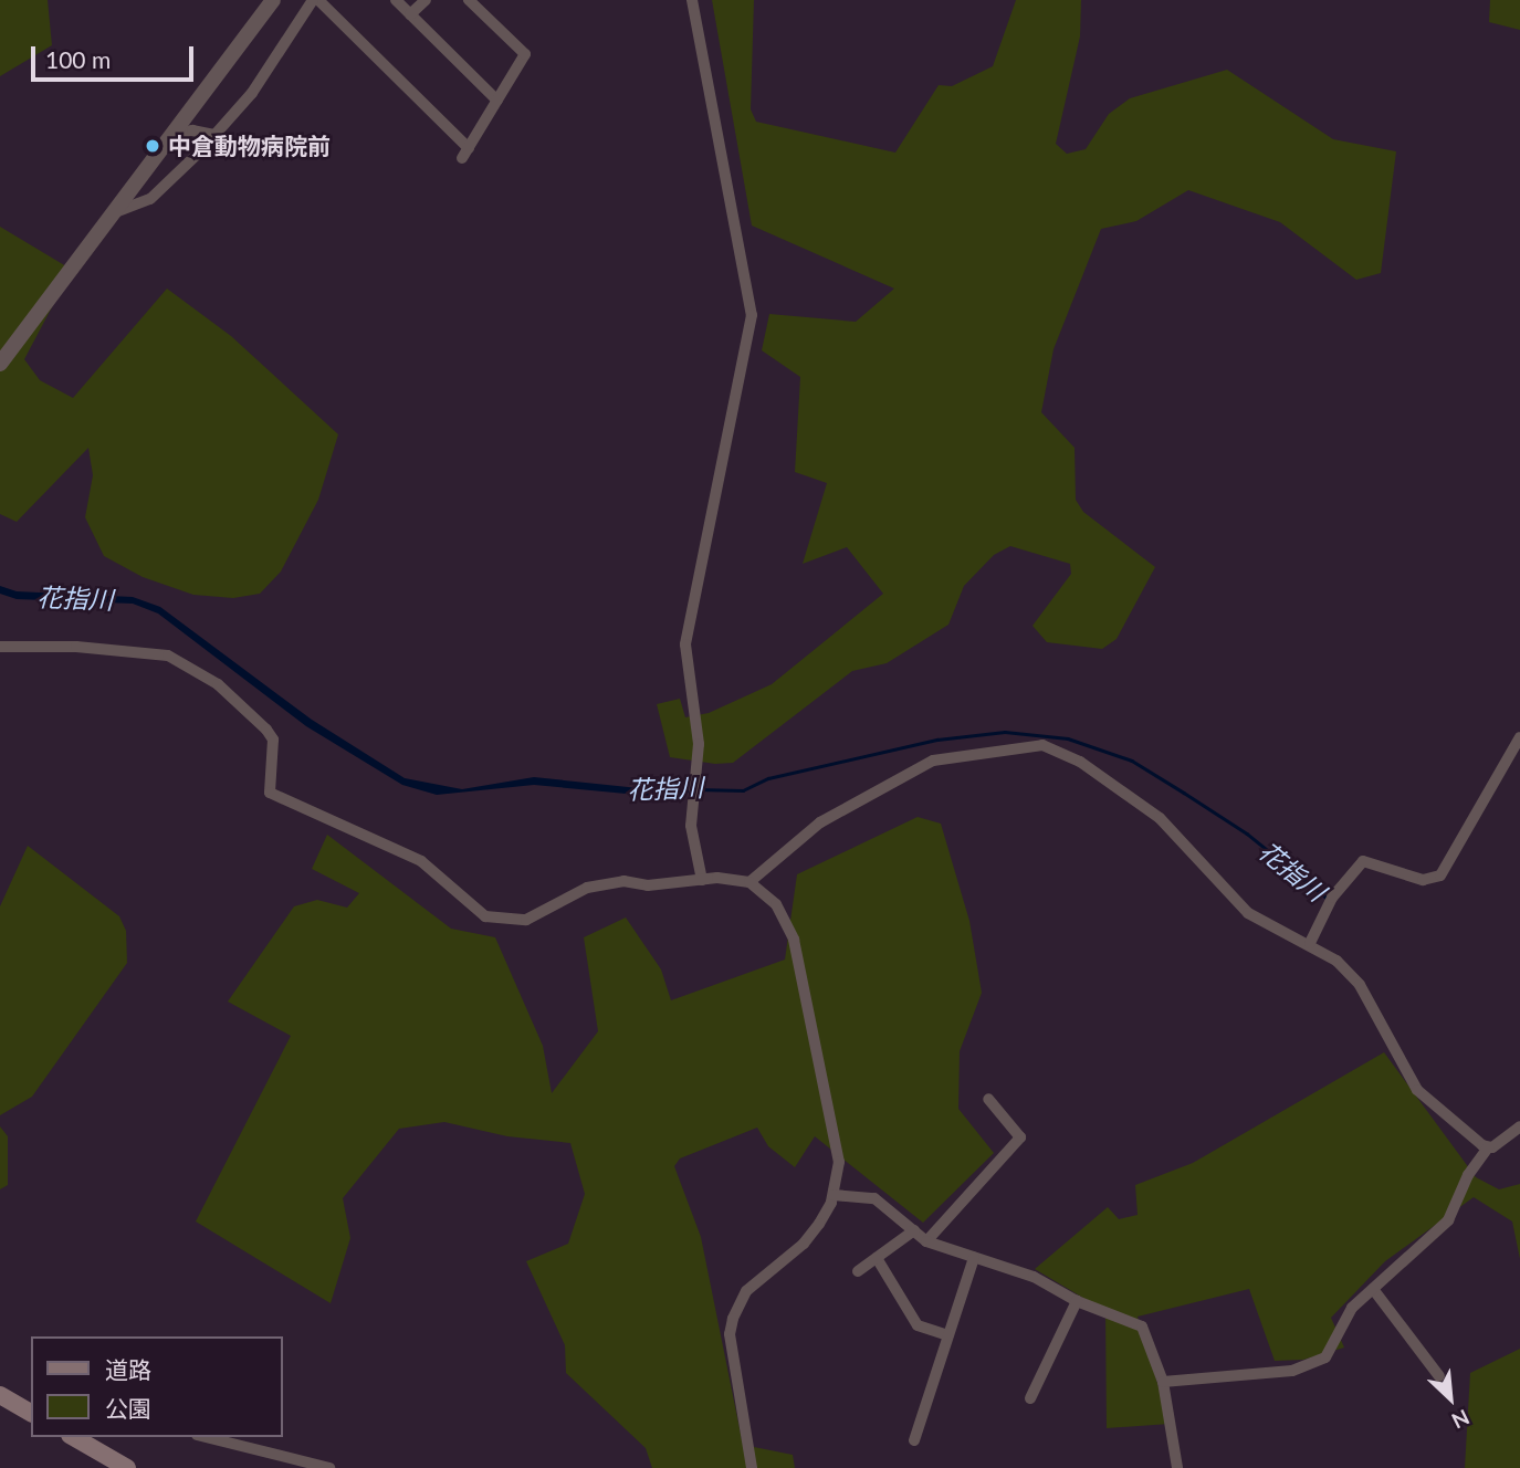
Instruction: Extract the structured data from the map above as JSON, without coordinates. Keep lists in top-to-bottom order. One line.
{"water":["花指川"],"places":["中倉動物病院前"],"legend":["道路","公園"],"scale_bar":"100 m","north":"bottom right"}
